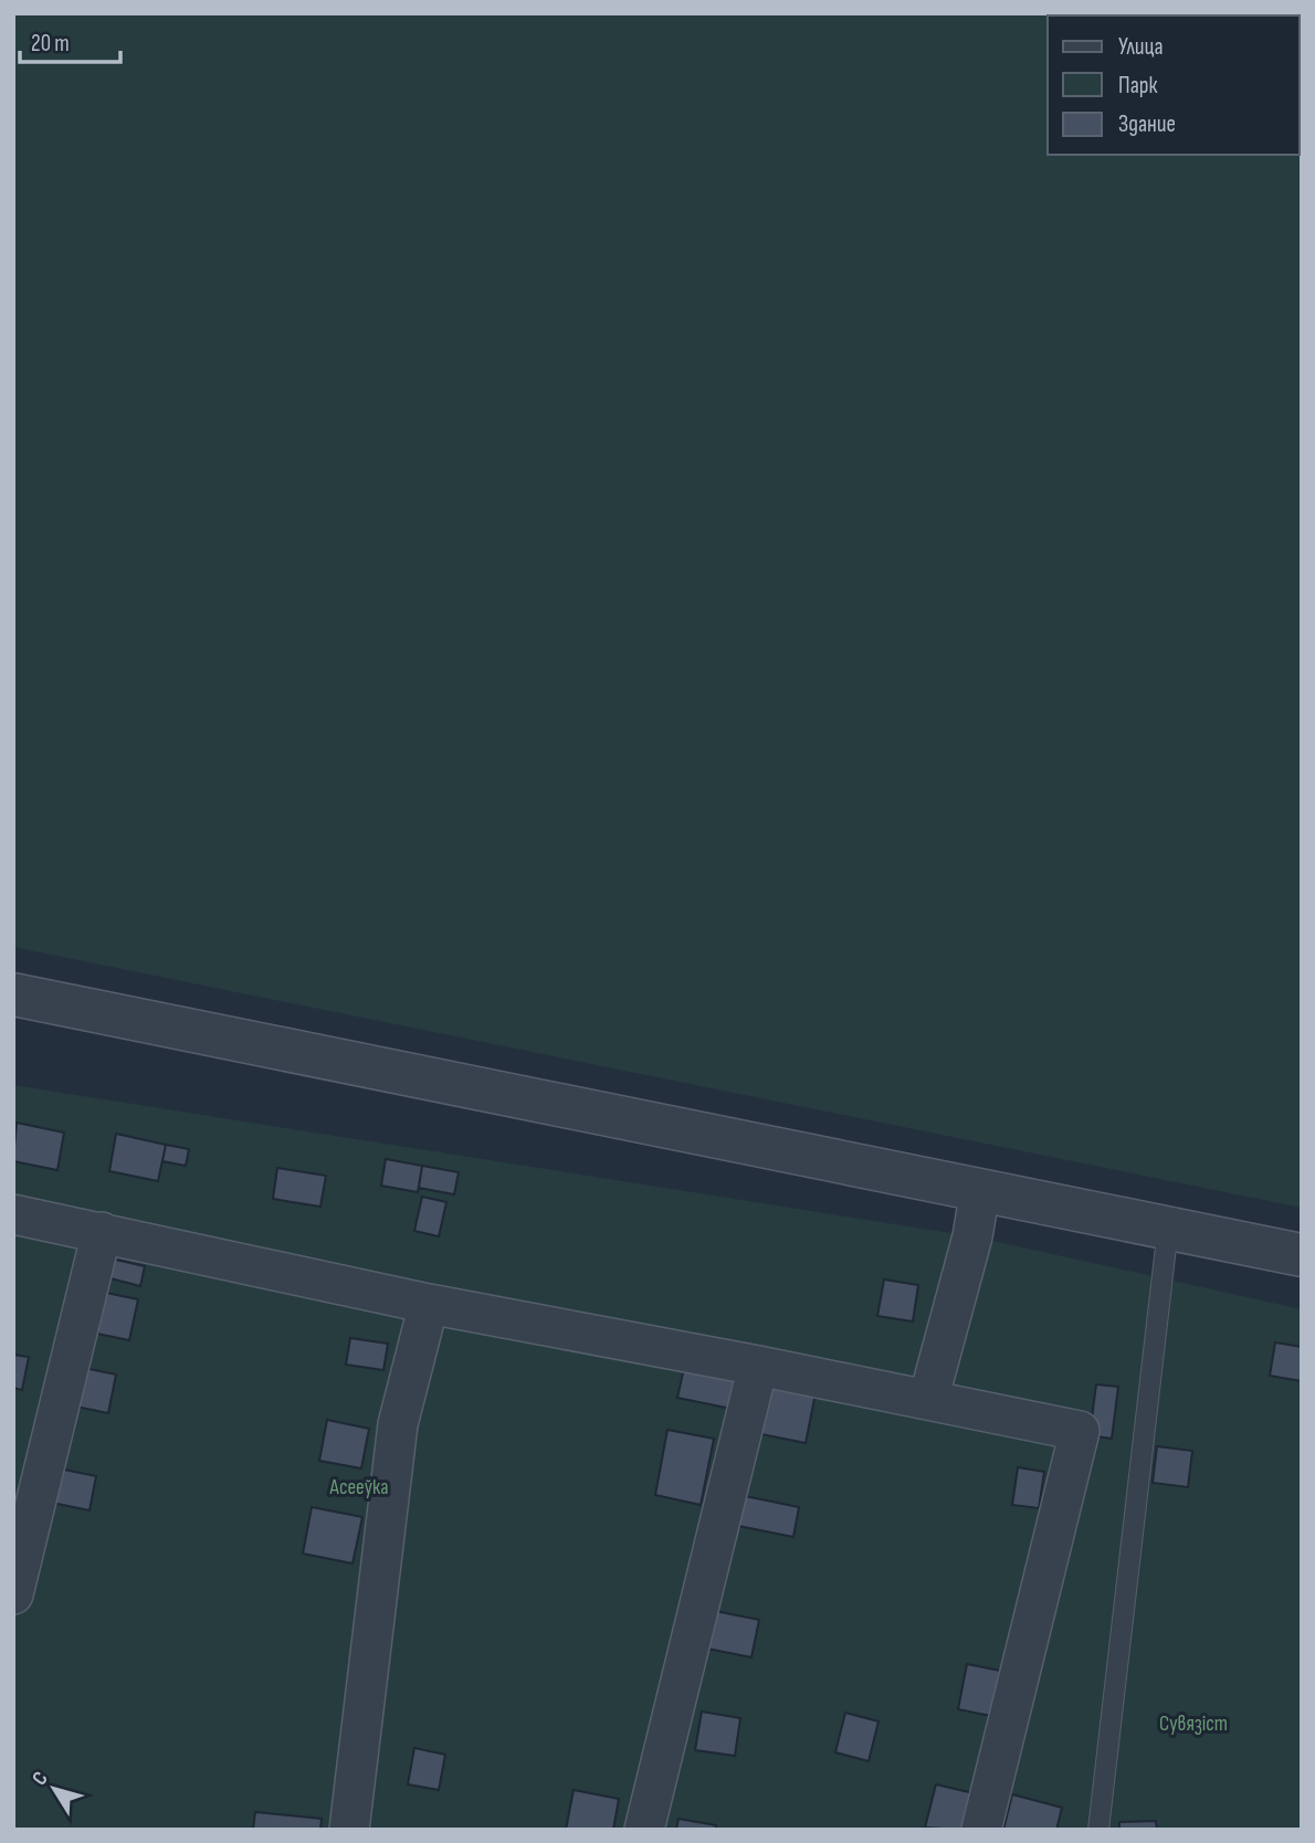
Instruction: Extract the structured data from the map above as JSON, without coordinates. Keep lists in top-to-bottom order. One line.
{"parks":["Асееўка","Сувязіст"],"legend":["Улица","Парк","Здание"],"scale_bar":"20 m","north":"top left"}
